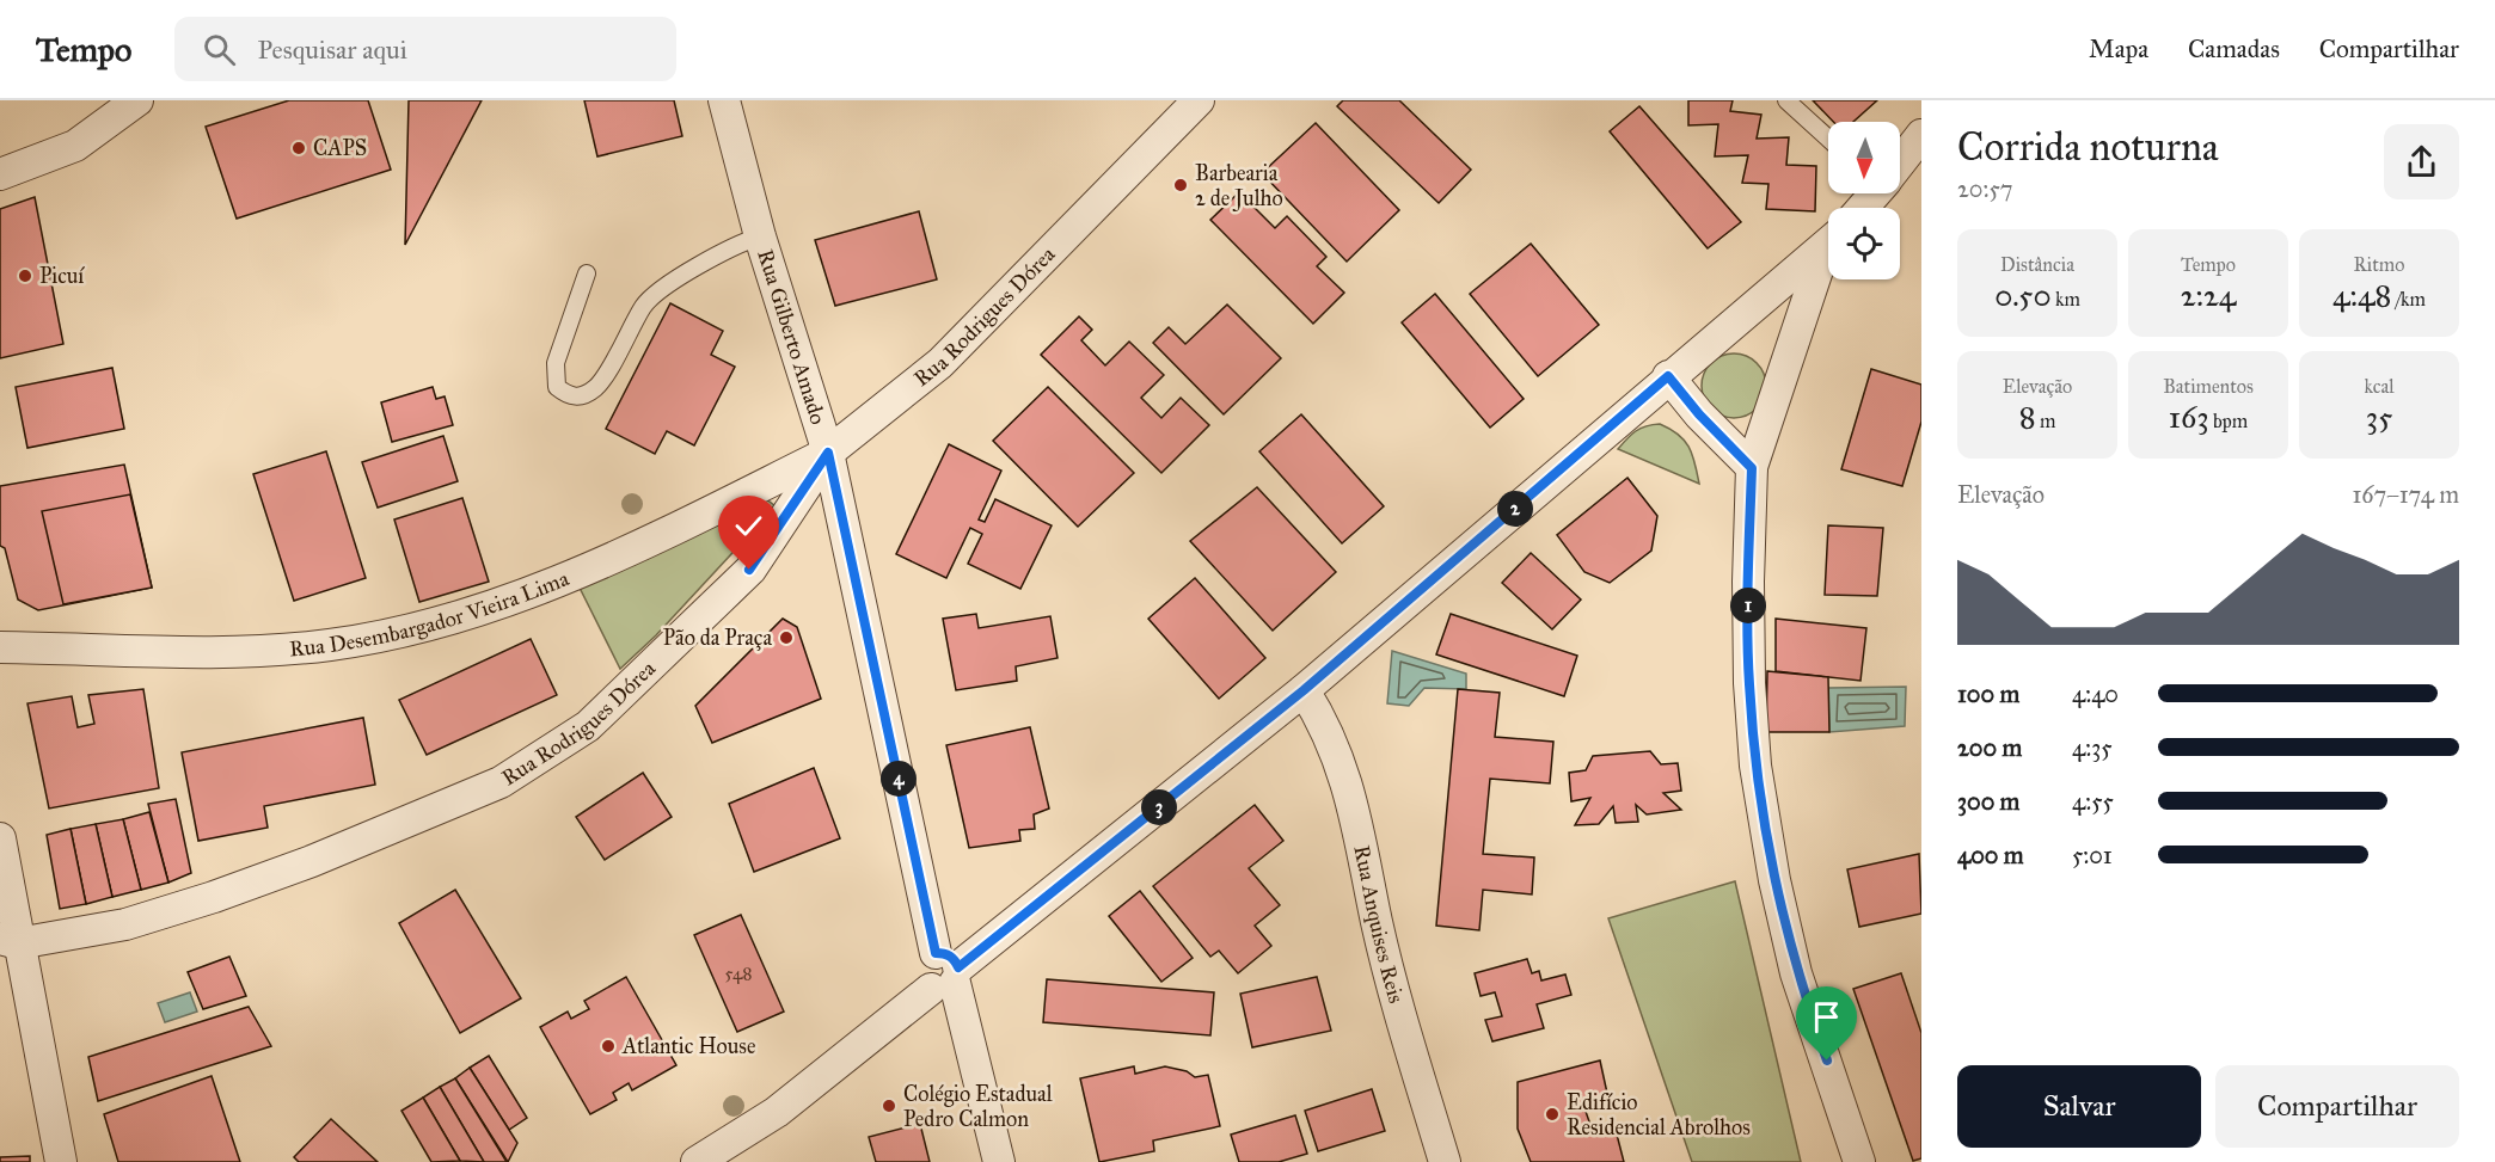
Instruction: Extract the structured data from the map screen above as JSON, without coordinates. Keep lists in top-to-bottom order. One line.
{"streets":{"street":["Rua Rodrigues Dórea","Rua Gilberto Amado","Rua Desembargador Vieira Lima","Rua Anquises Reis"]},"crossings":[["Rua Rodrigues Dórea","Rua Gilberto Amado"],["Rua Rodrigues Dórea","Rua Desembargador Vieira Lima"],["Rua Gilberto Amado","Rua Desembargador Vieira Lima"]],"places":["CAPS","Barbearia 2 de Julho","Picuí","Pão da Praça","Atlantic House","Colégio Estadual Pedro Calmon","Edifício Residencial Abrolhos"],"house_numbers":["548"],"north":"bottom","page":{"header":"Tempo","search":"Pesquisar aqui","nav":["Mapa","Camadas","Compartilhar"],"heading":["Corrida noturna","20:57"],"stats":[["Distância","0.50 km"],["Tempo","2:24"],["Ritmo","4:48 /km"],["Elevação","8 m"],["Batimentos","163 bpm"],["kcal","35"]],"chart":["Elevação","167–174 m"],"pins":["2","1","4","3"],"list":[{"name":"100 m","note":"4:40"},{"name":"200 m","note":"4:35"},{"name":"300 m","note":"4:55"},{"name":"400 m","note":"5:01"}],"buttons":["Salvar","Compartilhar"]}}
